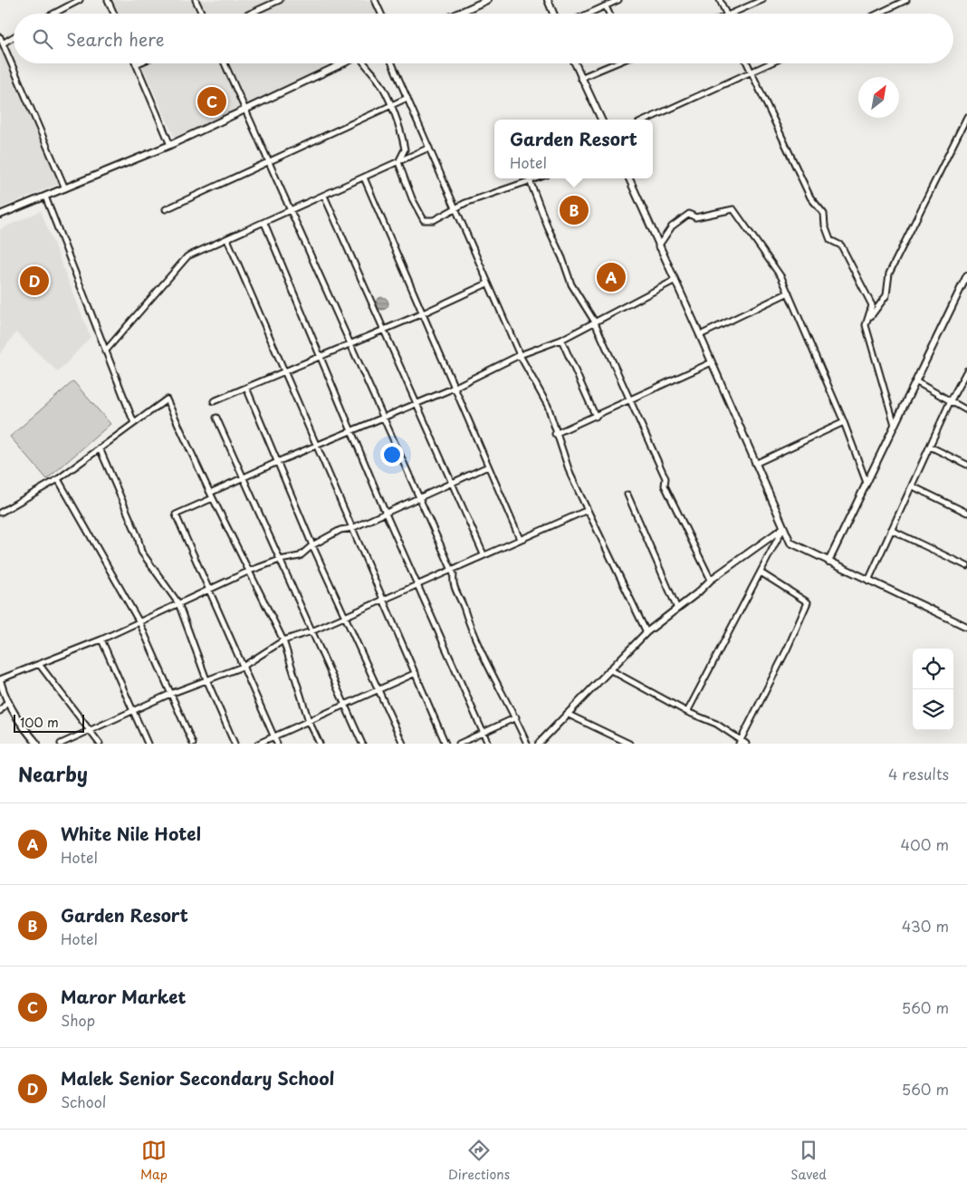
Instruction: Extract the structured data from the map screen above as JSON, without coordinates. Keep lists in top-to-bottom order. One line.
{"scale_bar":"100 m","north":"top right","page":{"search":"Search here","pins":["C","B","A","D"],"popup":["Garden Resort","Hotel"],"scale":"100 m","heading":["Nearby","4 results"],"list":[{"mark":"A","name":"White Nile Hotel","note":"Hotel","value":"400 m"},{"mark":"B","name":"Garden Resort","note":"Hotel","value":"430 m"},{"mark":"C","name":"Maror Market","note":"Shop","value":"560 m"},{"mark":"D","name":"Malek Senior Secondary School","note":"School","value":"560 m"}],"nav":["Map","Directions","Saved"]}}
